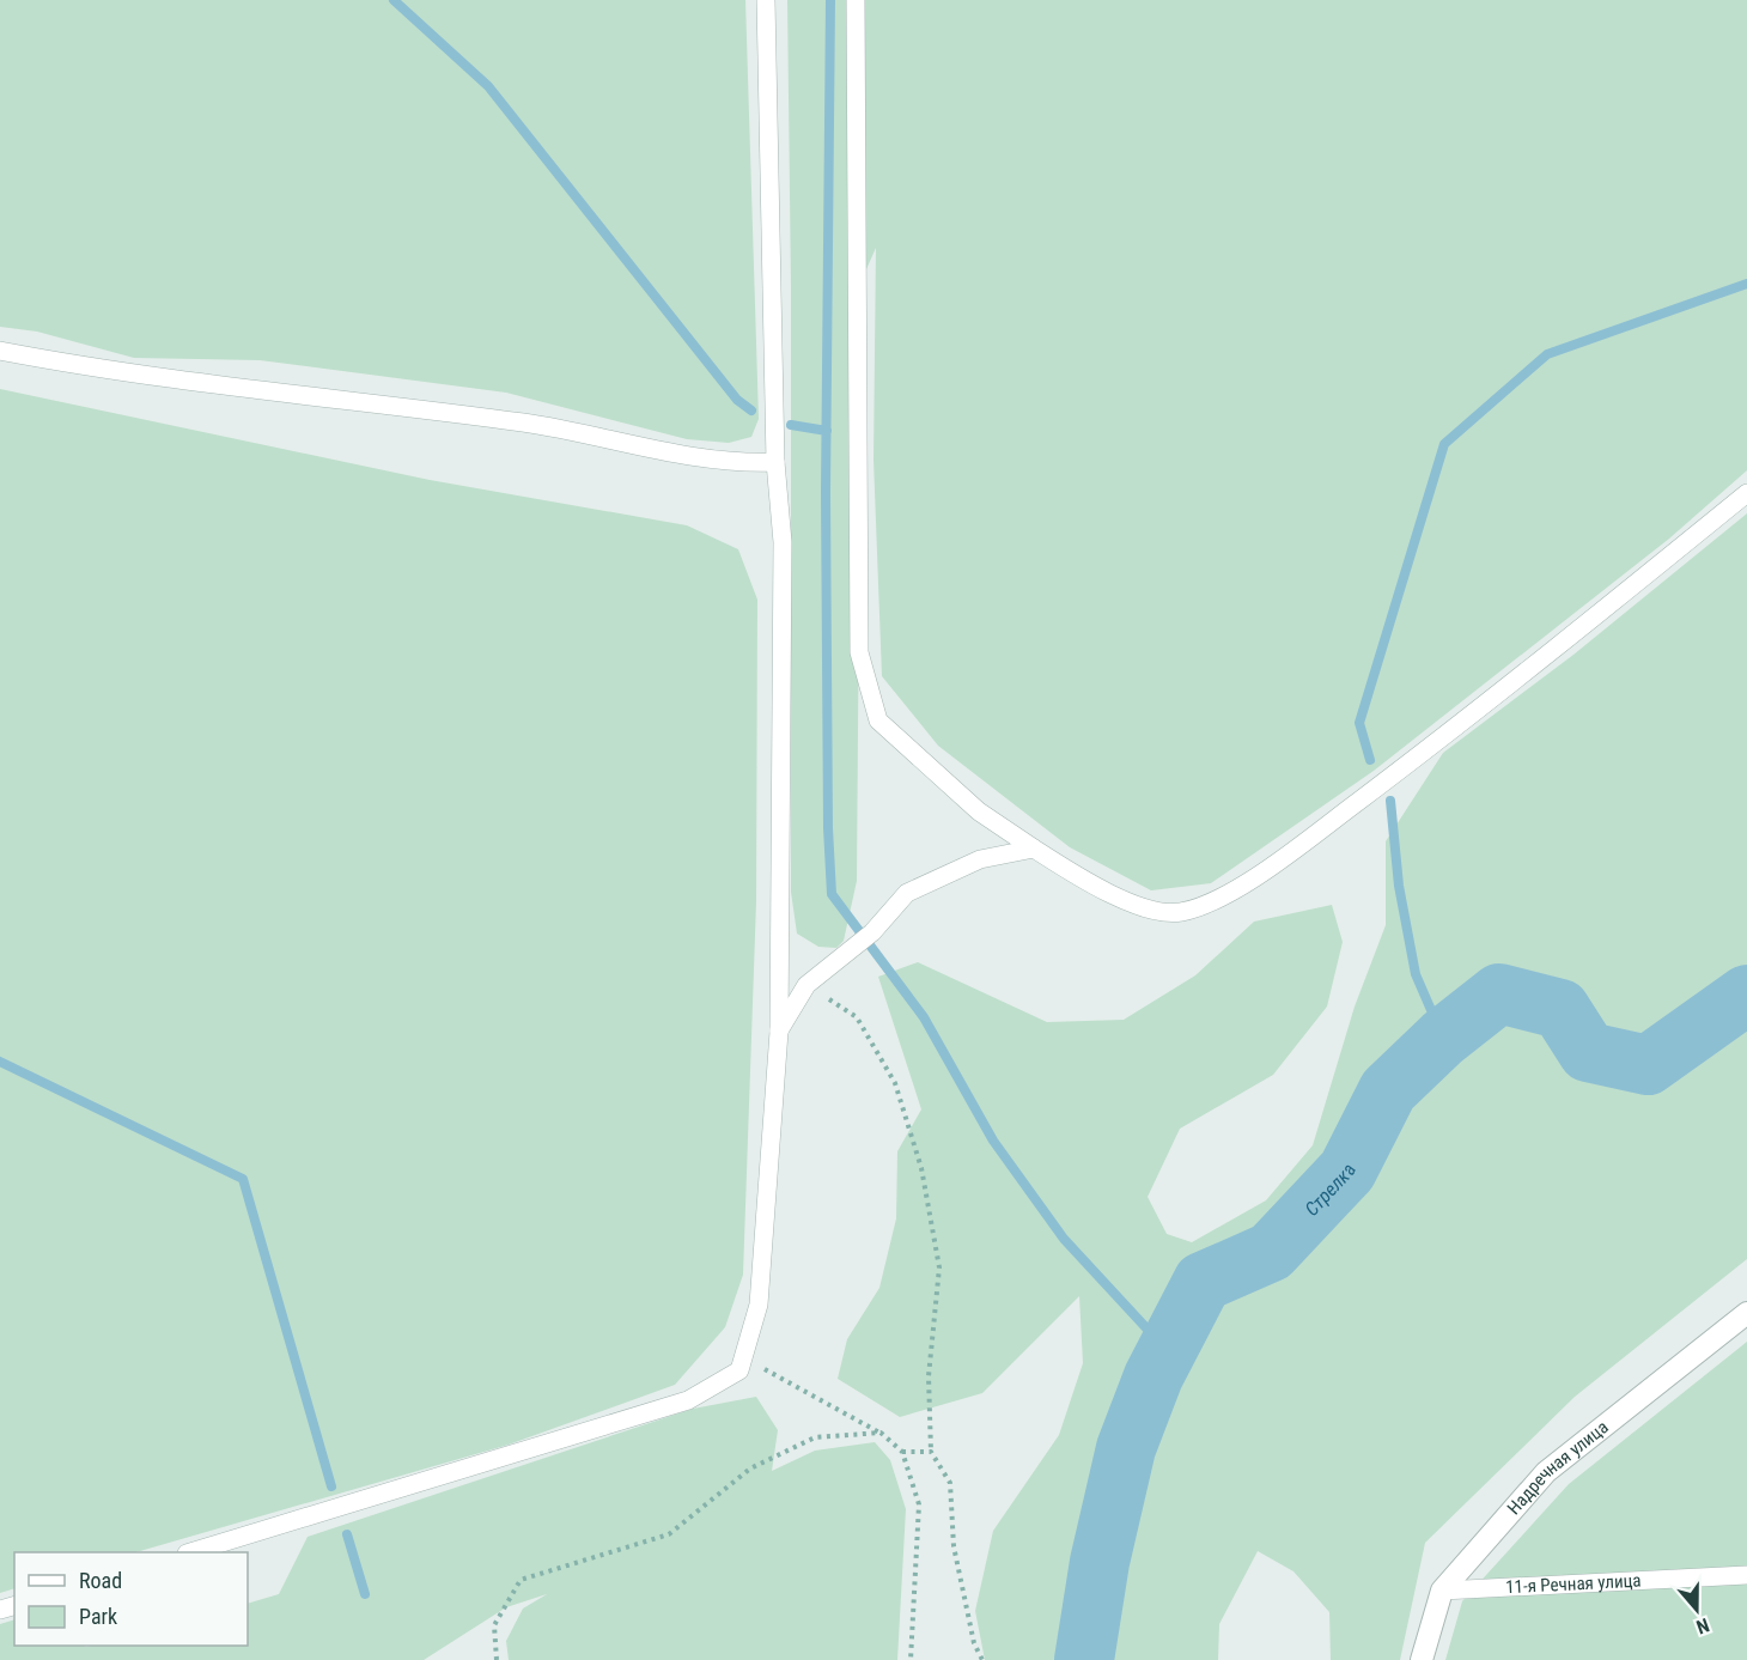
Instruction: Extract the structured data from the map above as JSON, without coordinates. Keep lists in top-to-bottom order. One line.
{"streets":{"street":["Надречная улица"],"lane":["11-я Речная улица"]},"crossings":[["Надречная улица","11-я Речная улица"]],"water":["Стрелка"],"legend":["Road","Park"],"north":"bottom"}
